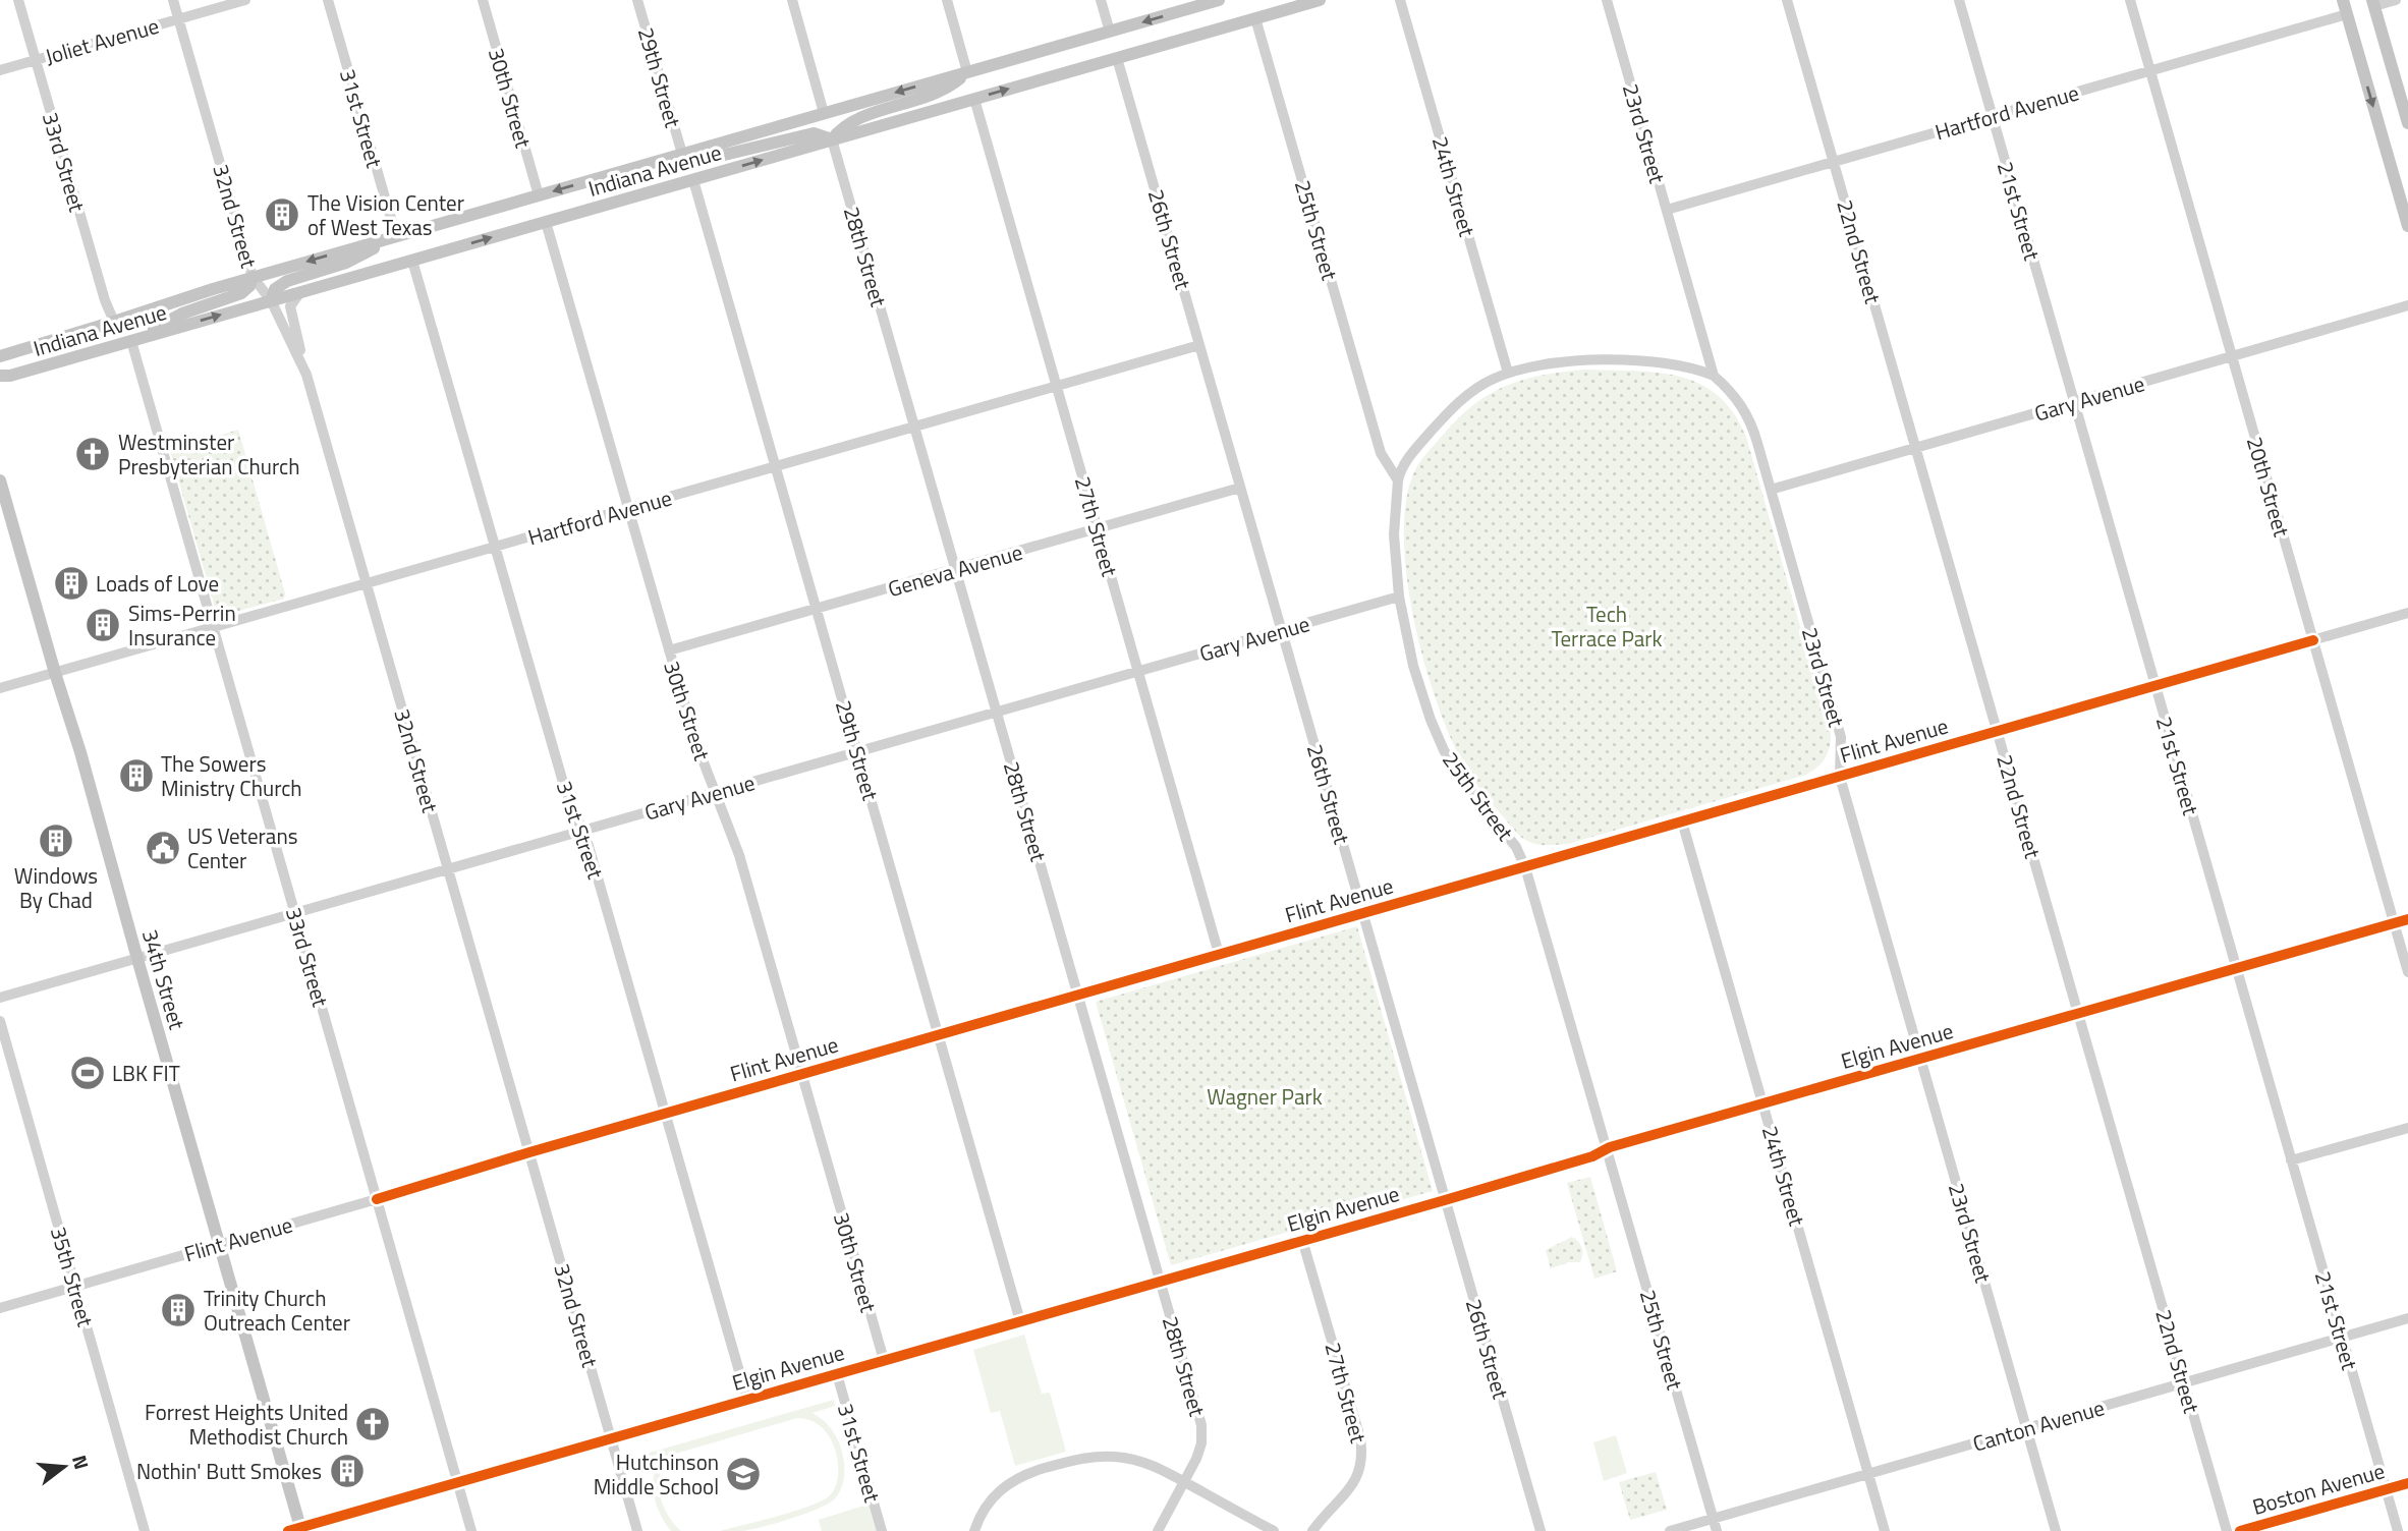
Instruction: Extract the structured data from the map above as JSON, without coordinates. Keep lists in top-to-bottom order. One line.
{"streets":{"main road":["Indiana Avenue","34th Street"],"street":["Joliet Avenue","29th Street","30th Street","Hartford Avenue","31st Street","23rd Street","33rd Street","24th Street","21st Street","32nd Street","25th Street","26th Street","22nd Street","28th Street","Gary Avenue","20th Street","27th Street","Geneva Avenue","Flint Avenue","Elgin Avenue","35th Street","Canton Avenue","Boston Avenue"]},"crossings":[["Joliet Avenue","33rd Street"],["Joliet Avenue","32nd Street"],["29th Street","Hartford Avenue"],["29th Street","Indiana Avenue"],["29th Street","Gary Avenue"],["29th Street","Geneva Avenue"],["29th Street","Flint Avenue"],["29th Street","Elgin Avenue"],["30th Street","Hartford Avenue"],["30th Street","Indiana Avenue"],["30th Street","Gary Avenue"],["30th Street","Geneva Avenue"],["30th Street","Flint Avenue"],["30th Street","Elgin Avenue"],["Hartford Avenue","31st Street"],["Hartford Avenue","23rd Street"],["Hartford Avenue","33rd Street"],["Hartford Avenue","21st Street"],["Hartford Avenue","32nd Street"],["Hartford Avenue","26th Street"],["Hartford Avenue","22nd Street"],["Hartford Avenue","28th Street"],["Hartford Avenue","20th Street"],["Hartford Avenue","27th Street"],["Hartford Avenue","34th Street"],["31st Street","Indiana Avenue"],["31st Street","Gary Avenue"],["31st Street","Flint Avenue"],["31st Street","Elgin Avenue"],["23rd Street","Gary Avenue"],["23rd Street","Flint Avenue"],["23rd Street","Elgin Avenue"],["23rd Street","Canton Avenue"],["33rd Street","Indiana Avenue"],["33rd Street","Gary Avenue"],["33rd Street","Flint Avenue"],["33rd Street","Elgin Avenue"],["Indiana Avenue","32nd Street"],["Indiana Avenue","25th Street"],["Indiana Avenue","26th Street"],["Indiana Avenue","28th Street"],["Indiana Avenue","27th Street"],["24th Street","Flint Avenue"],["24th Street","Elgin Avenue"],["24th Street","Canton Avenue"],["21st Street","Gary Avenue"],["21st Street","Flint Avenue"],["21st Street","Elgin Avenue"],["21st Street","Canton Avenue"],["21st Street","Boston Avenue"],["32nd Street","Gary Avenue"],["32nd Street","Flint Avenue"],["32nd Street","Elgin Avenue"],["25th Street","Gary Avenue"],["25th Street","Flint Avenue"],["25th Street","Elgin Avenue"],["25th Street","Canton Avenue"],["26th Street","Gary Avenue"],["26th Street","Geneva Avenue"],["26th Street","Flint Avenue"],["26th Street","Elgin Avenue"],["22nd Street","Gary Avenue"],["22nd Street","Flint Avenue"],["22nd Street","Elgin Avenue"],["22nd Street","Canton Avenue"],["28th Street","Gary Avenue"],["28th Street","Geneva Avenue"],["28th Street","Flint Avenue"],["28th Street","Elgin Avenue"],["Gary Avenue","20th Street"],["Gary Avenue","27th Street"],["Gary Avenue","34th Street"],["20th Street","Flint Avenue"],["20th Street","Elgin Avenue"],["27th Street","Geneva Avenue"],["27th Street","Flint Avenue"],["27th Street","Elgin Avenue"],["Flint Avenue","34th Street"],["Flint Avenue","35th Street"],["34th Street","Elgin Avenue"]],"parks":["Tech Terrace Park","Wagner Park"],"places":{"building":["The Vision Center of West Texas","Loads of Love","Sims-Perrin Insurance","The Sowers Ministry Church","Windows By Chad","Trinity Church Outreach Center","Nothin' Butt Smokes"],"church":["Westminster Presbyterian Church","Forrest Heights United Methodist Church"],"public building":["US Veterans Center"],"sports":["LBK FIT"],"school or university":["Hutchinson Middle School"]},"north":"right"}
